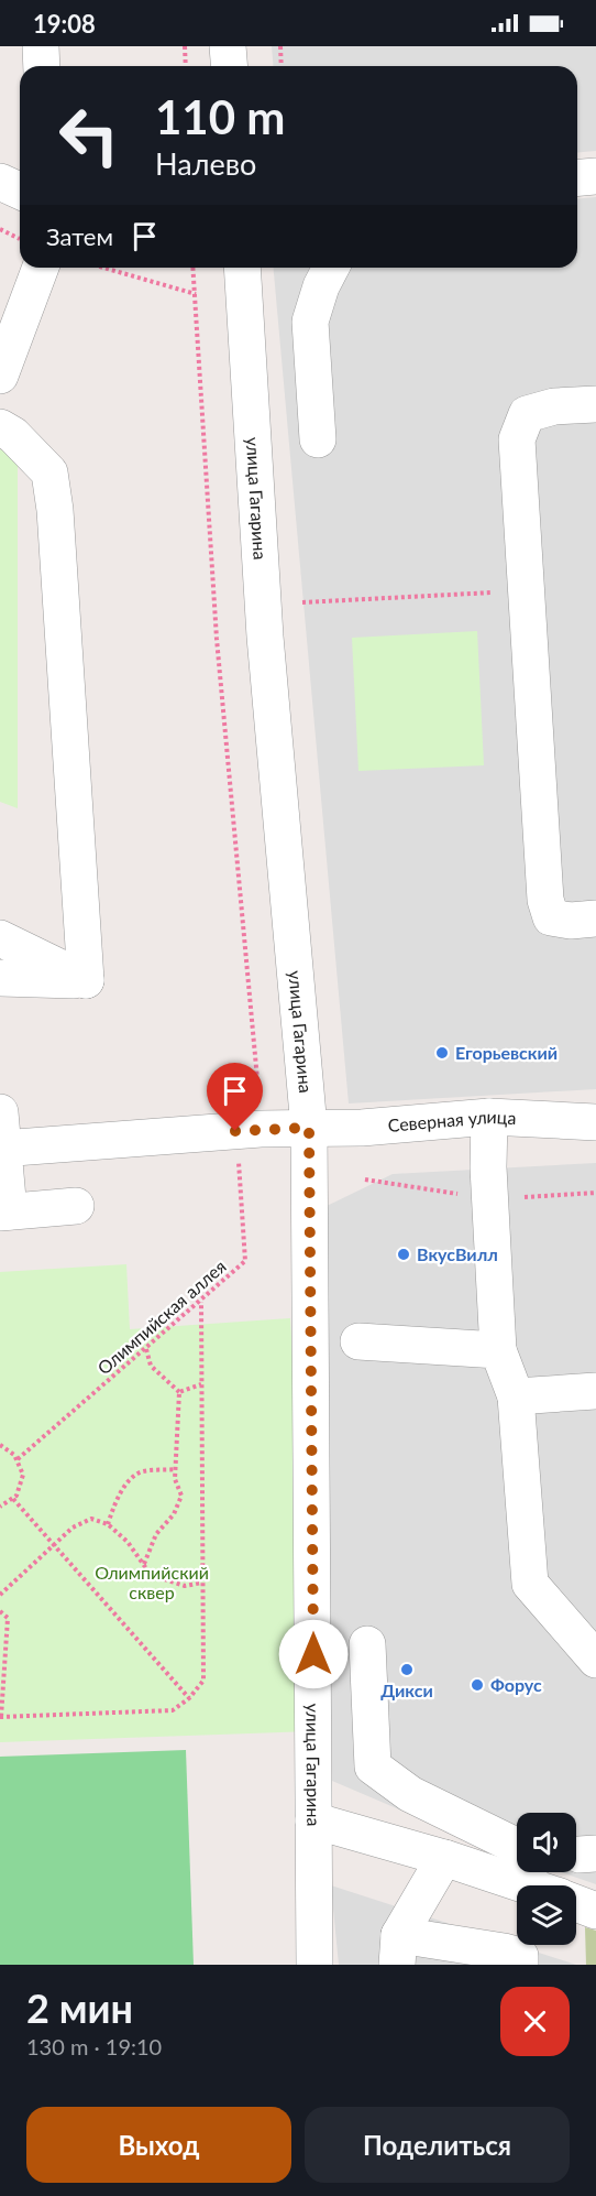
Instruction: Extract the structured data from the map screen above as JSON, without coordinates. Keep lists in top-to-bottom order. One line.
{"streets":{"street":["улица Гагарина","Северная улица"],"path":["Олимпийская аллея"]},"crossings":[["улица Гагарина","Северная улица"]],"parks":["Олимпийский сквер"],"places":["Егорьевский","ВкусВилл","Дикси","Форус"],"page":{"status":"19:08","turn":["110 m","Налево"],"then":"Затем","heading":["2 мин","130 m · 19:10"],"buttons":["Выход","Поделиться"]}}
